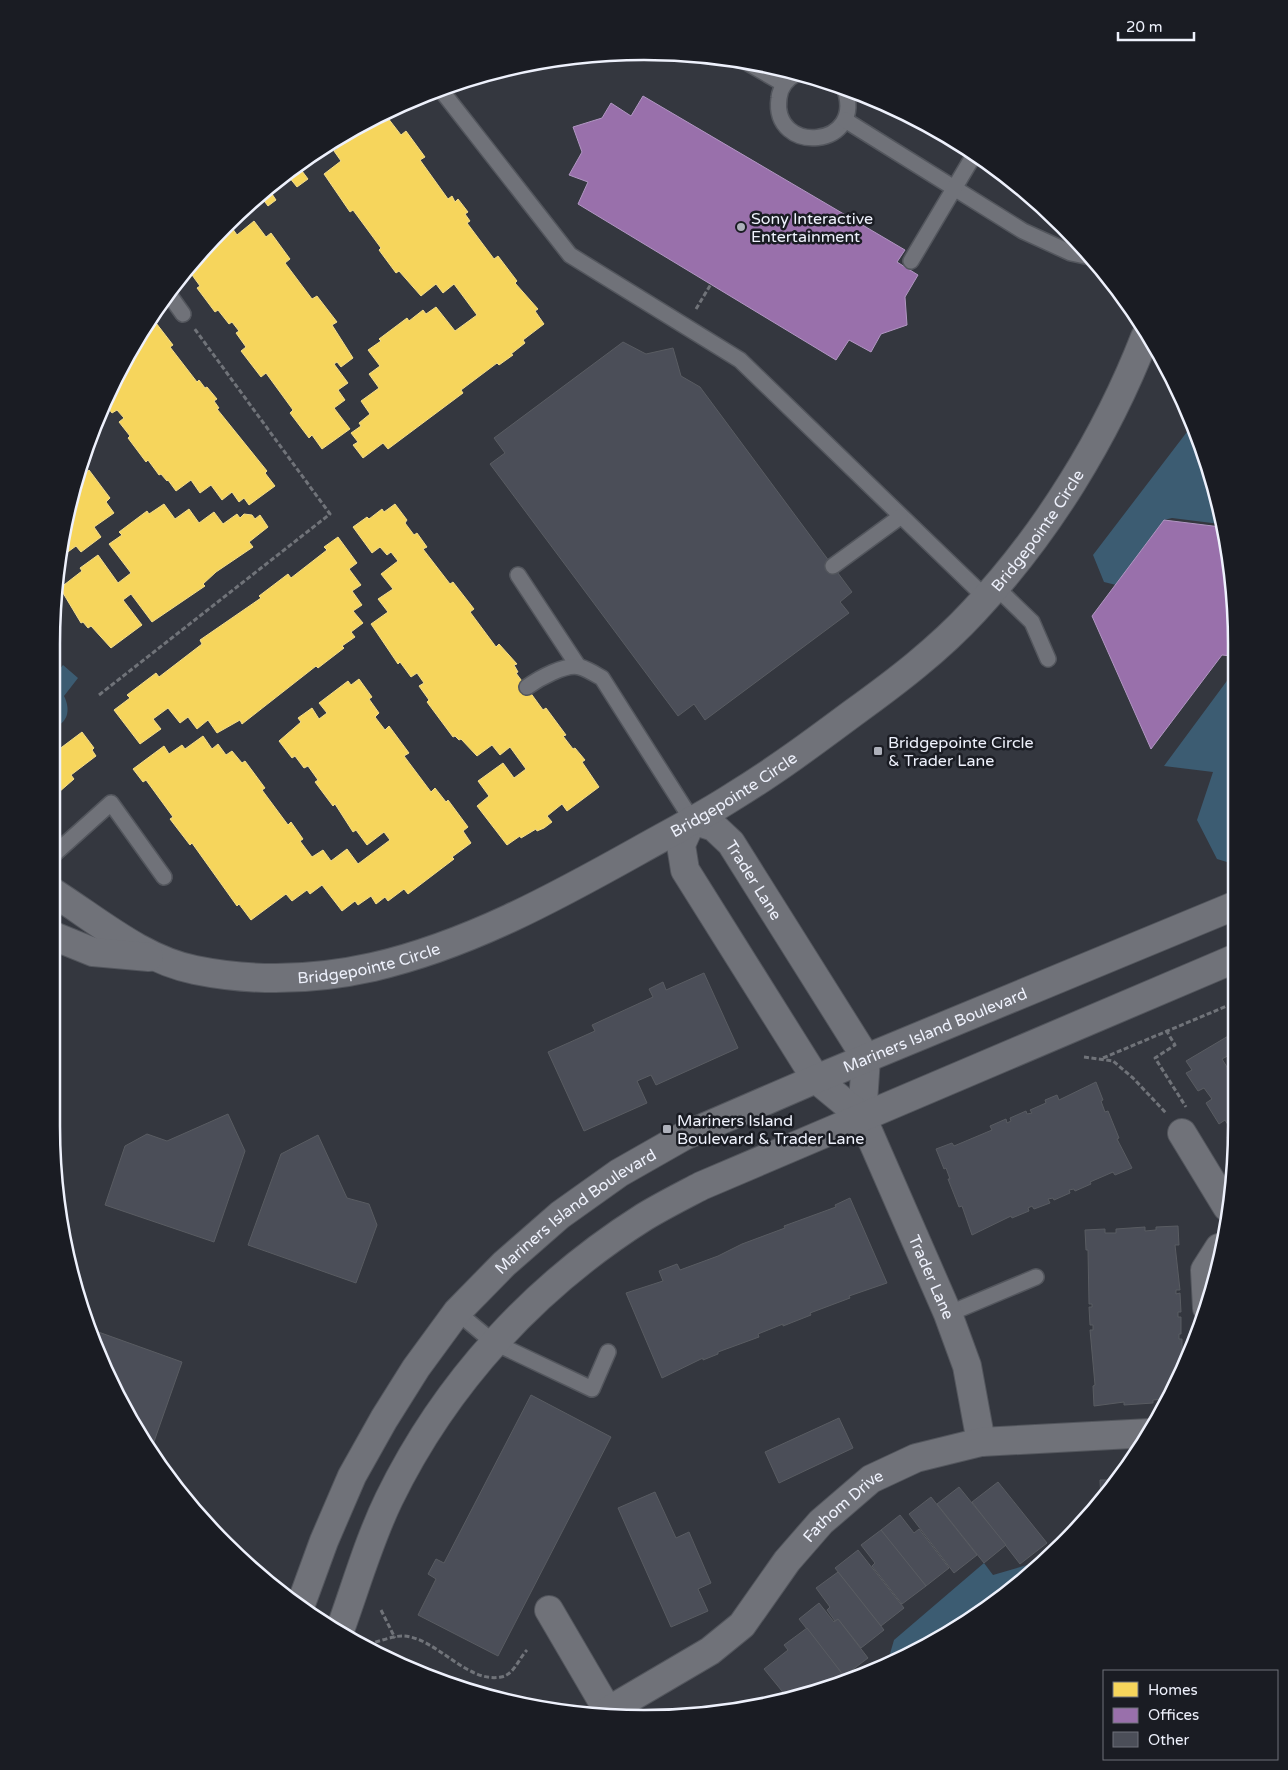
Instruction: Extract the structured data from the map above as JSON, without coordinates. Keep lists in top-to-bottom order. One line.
{"streets":{"street":["Bridgepointe Circle","Trader Lane","Mariners Island Boulevard","Fathom Drive"]},"crossings":[["Bridgepointe Circle","Trader Lane"],["Trader Lane","Mariners Island Boulevard"],["Trader Lane","Fathom Drive"]],"places":{"other":["Sony Interactive Entertainment"],"transit":["Bridgepointe Circle & Trader Lane","Mariners Island Boulevard & Trader Lane"]},"legend":["Homes","Offices","Other"],"scale_bar":"20 m"}
